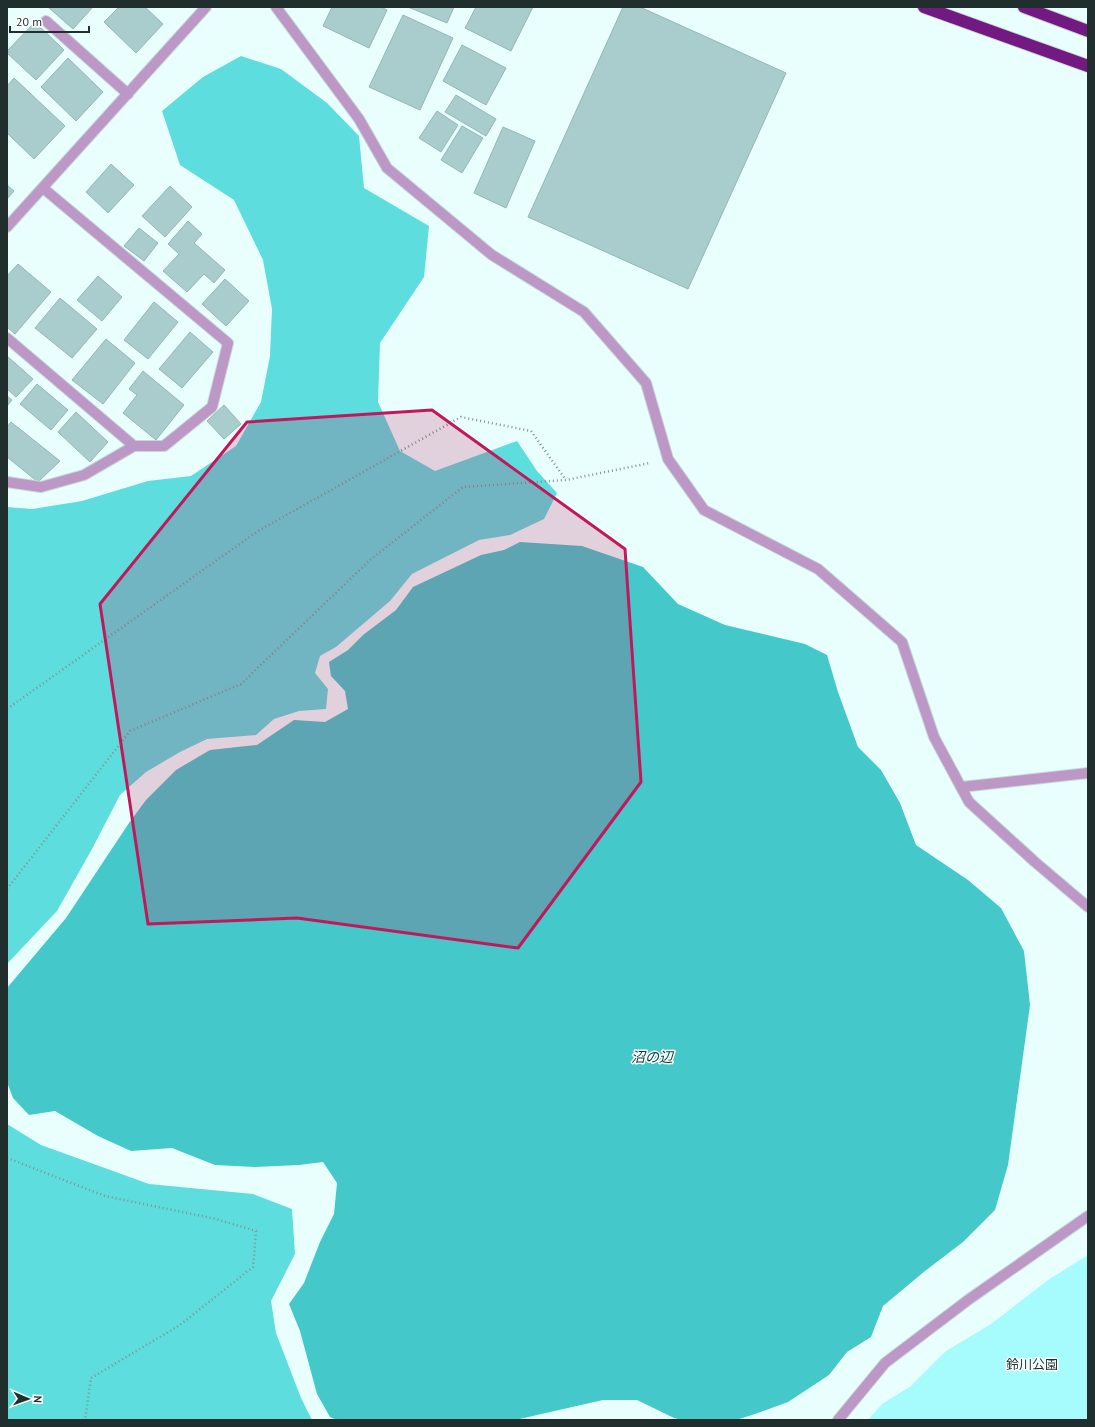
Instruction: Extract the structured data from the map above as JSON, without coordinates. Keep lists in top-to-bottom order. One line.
{"water":["沼の辺"],"parks":["鈴川公園"],"scale_bar":"20 m","north":"right"}
